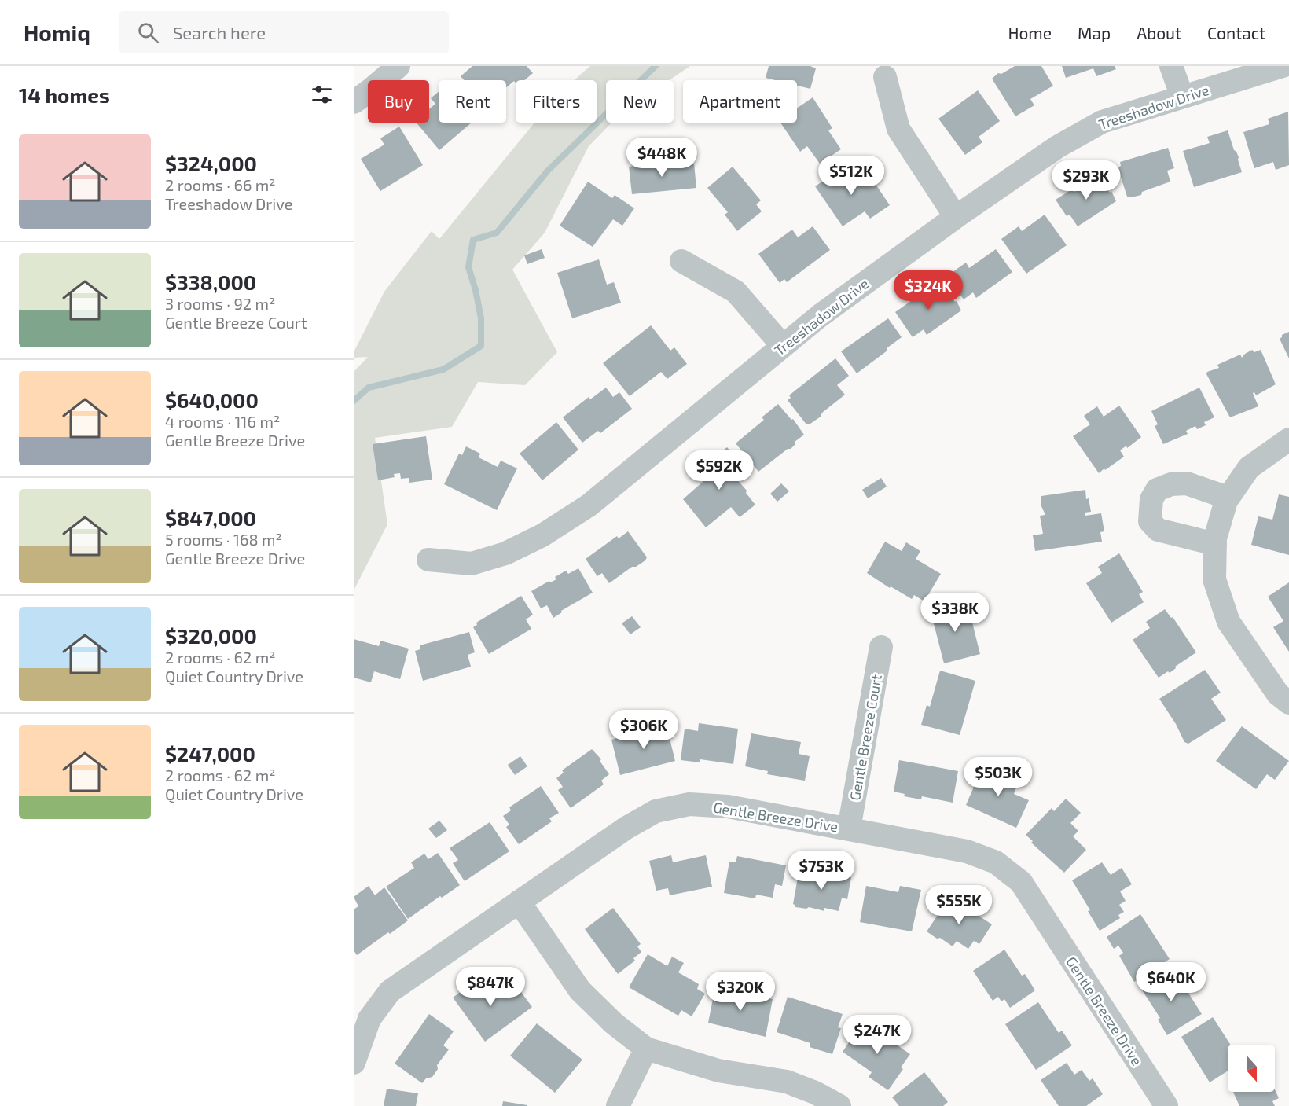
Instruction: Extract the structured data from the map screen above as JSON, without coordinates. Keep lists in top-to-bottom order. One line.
{"streets":{"street":["Treeshadow Drive","Gentle Breeze Court","Gentle Breeze Drive"]},"crossings":[["Gentle Breeze Court","Gentle Breeze Drive"]],"north":"bottom","page":{"header":"Homiq","search":"Search here","nav":["Home","Map","About","Contact"],"heading":"14 homes","chip":["Buy","Rent","Filters","New","Apartment"],"list":[{"name":"$324,000","note":"2 rooms · 66 m² · Treeshadow Drive"},{"name":"$338,000","note":"3 rooms · 92 m² · Gentle Breeze Court"},{"name":"$640,000","note":"4 rooms · 116 m² · Gentle Breeze Drive"},{"name":"$847,000","note":"5 rooms · 168 m² · Gentle Breeze Drive"},{"name":"$320,000","note":"2 rooms · 62 m² · Quiet Country Drive"},{"name":"$247,000","note":"2 rooms · 62 m² · Quiet Country Drive"}],"price":["$448K","$512K","$293K","$324K","$592K","$338K","$306K","$503K","$753K","$555K","$640K","$847K","$320K","$247K"]}}
